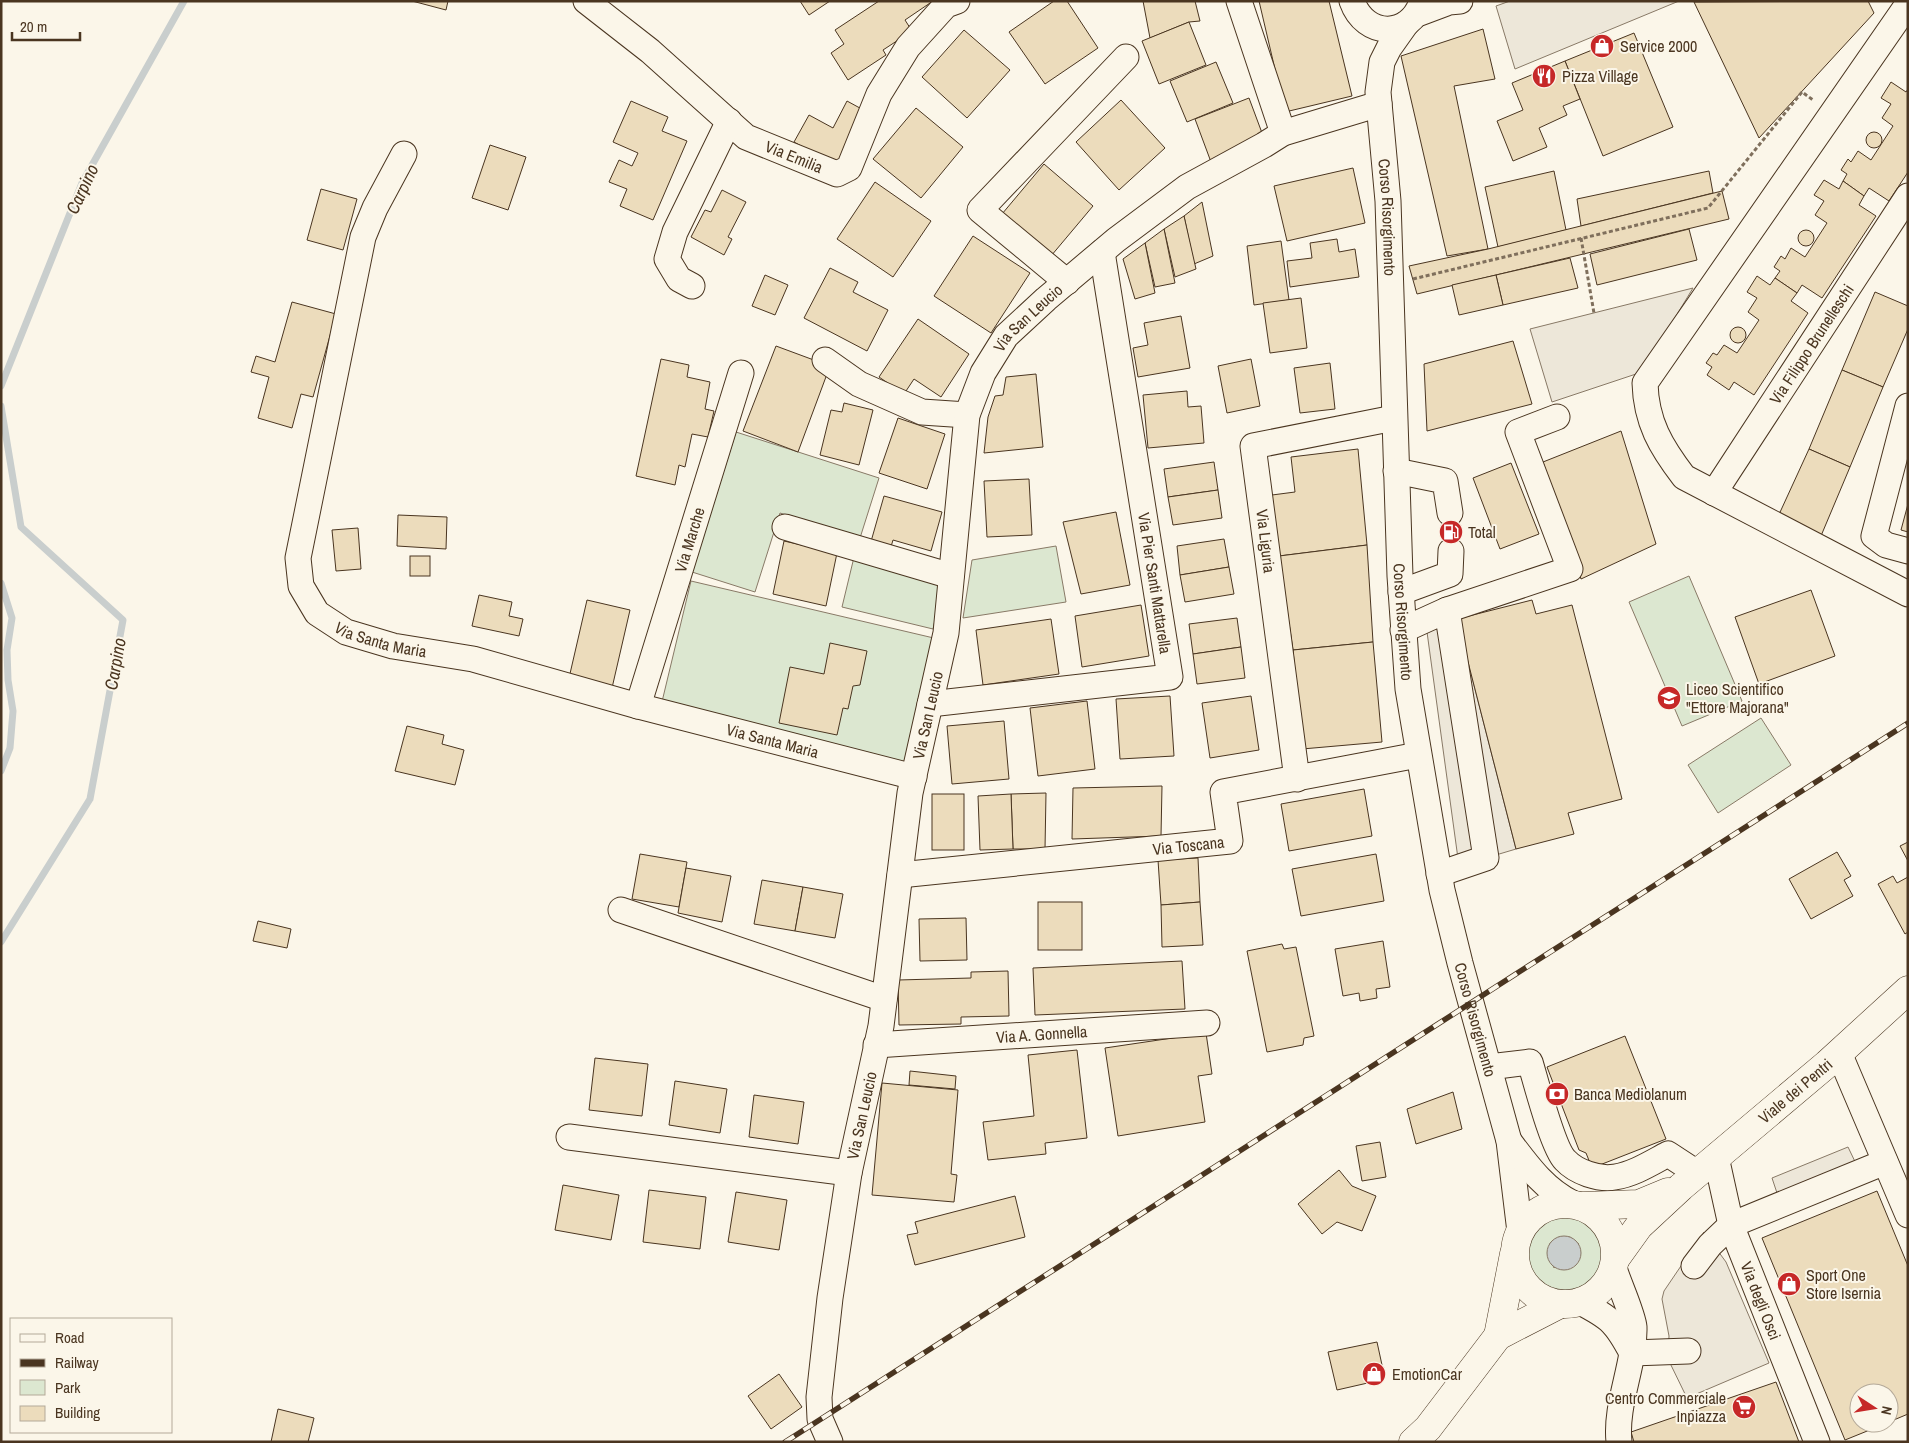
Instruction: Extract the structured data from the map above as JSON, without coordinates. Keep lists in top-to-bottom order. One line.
{"streets":{"main road":["Viale dei Pentri"],"street":["Via Emilia","Corso Risorgimento","Via San Leucio","Via Filippo Brunelleschi","Via Marche","Via Liguria","Via Pier Santi Mattarella","Via Santa Maria","Via Toscana","Via A. Gonnella","Via degli Osci"]},"crossings":[["Corso Risorgimento","Via San Leucio"],["Corso Risorgimento","Via Liguria"],["Corso Risorgimento","Via Toscana"],["Corso Risorgimento","Viale dei Pentri"],["Via San Leucio","Via Pier Santi Mattarella"],["Via San Leucio","Via Santa Maria"],["Via San Leucio","Via Toscana"],["Via San Leucio","Via A. Gonnella"],["Via Marche","Via Santa Maria"],["Via Liguria","Via Toscana"],["Viale dei Pentri","Via degli Osci"]],"water":["Carpino"],"places":{"shop":["Service 2000","Sport One Store Isernia","EmotionCar"],"restaurant":["Pizza Village"],"fuel station":["Total"],"school or university":["Liceo Scientifico \"Ettore Majorana\""],"bank":["Banca Mediolanum"],"supermarket":["Centro Commerciale Inpiazza"]},"legend":["Road","Railway","Park","Building"],"scale_bar":"20 m","north":"right"}
